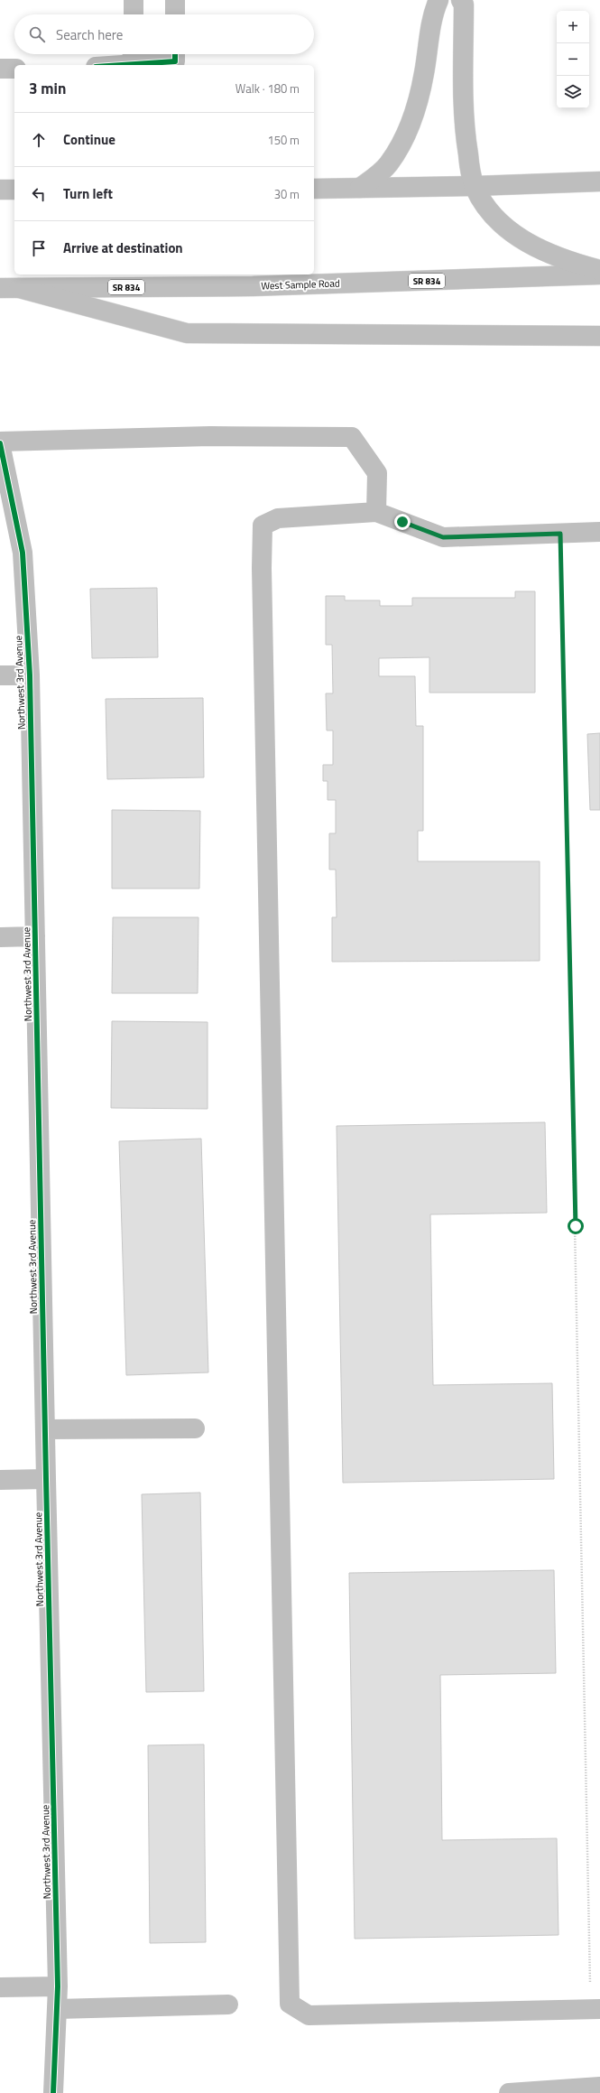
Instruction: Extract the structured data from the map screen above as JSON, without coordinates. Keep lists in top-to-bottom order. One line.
{"streets":{"main road":["SR 834","West Sample Road","Northwest 3rd Avenue"]},"page":{"map_buttons":["+","−"],"search":"Search here","heading":["3 min","Walk · 180 m"],"list":[["Continue","150 m"],["Turn left","30 m"],"Arrive at destination"]}}
